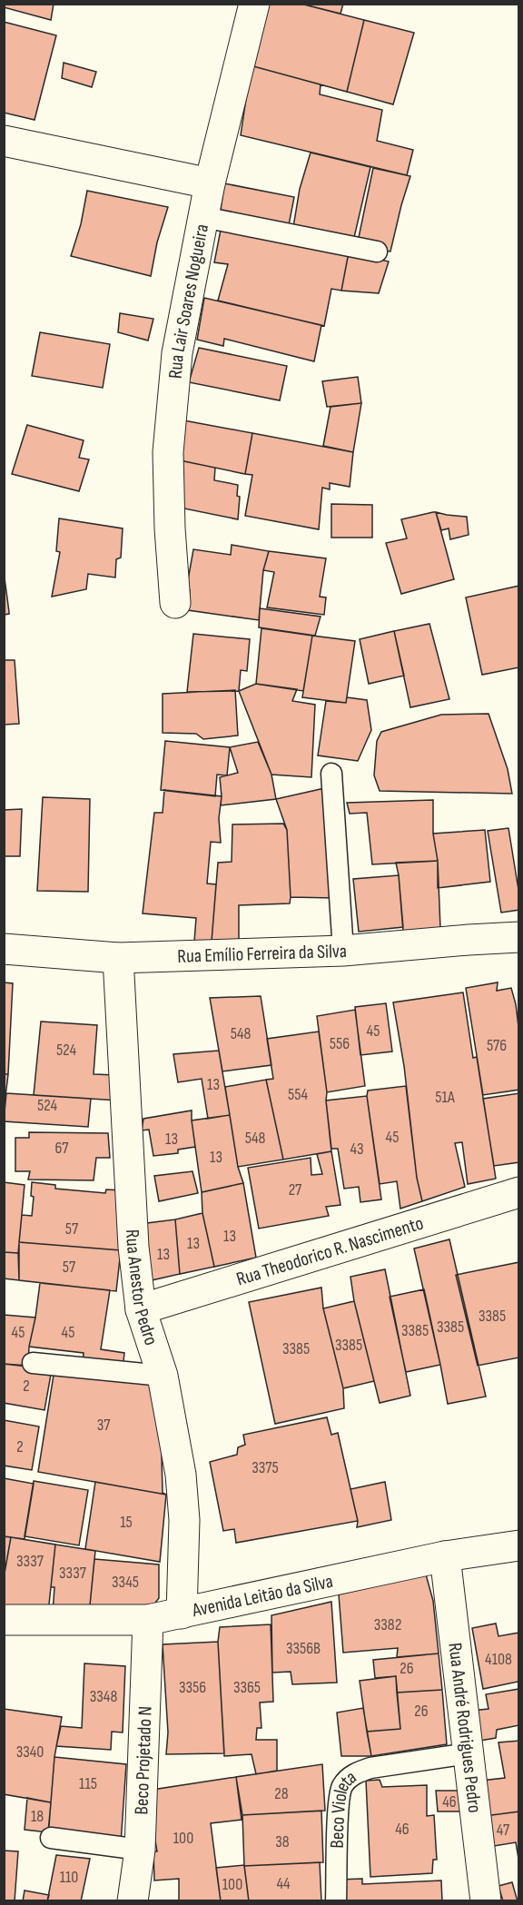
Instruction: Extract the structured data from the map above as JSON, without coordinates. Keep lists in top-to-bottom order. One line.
{"streets":{"street":["Rua Lair Soares Nogueira","Rua Emílio Ferreira da Silva","Rua Theodorico R. Nascimento","Rua Anestor Pedro","Avenida Leitão da Silva","Rua André Rodrigues Pedro","Beco Projetado N"],"lane":["Beco Violeta"]},"crossings":[["Rua Emílio Ferreira da Silva","Rua Anestor Pedro"],["Rua Theodorico R. Nascimento","Rua Anestor Pedro"],["Rua Anestor Pedro","Avenida Leitão da Silva"],["Avenida Leitão da Silva","Rua André Rodrigues Pedro"],["Avenida Leitão da Silva","Beco Projetado N"],["Rua André Rodrigues Pedro","Beco Violeta"]],"house_numbers":["45","548","556","576","524","13","554","51A","524","45","548","13","67","43","13","27","57","13","13","13","57","3385","3385","3385","45","45","3385","3385","2","37","2","3375","15","3337","3337","3345","3382","3356B","4108","26","3356","3365","3348","26","3340","115","28","46","18","46","47","100","38","110","44","100"]}
